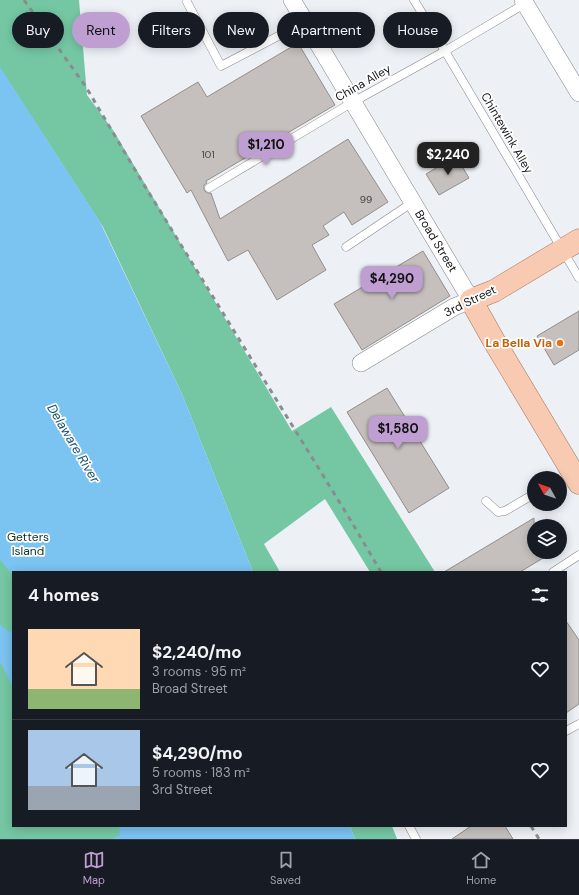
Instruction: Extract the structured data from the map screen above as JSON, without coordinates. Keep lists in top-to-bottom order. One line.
{"streets":{"main road":["Broad Street","3rd Street"],"lane":["China Alley","Chintewink Alley"]},"crossings":[["China Alley","Chintewink Alley"],["China Alley","Broad Street"],["Chintewink Alley","3rd Street"],["Broad Street","3rd Street"]],"water":["Delaware River"],"parks":["Getters Island"],"places":["La Bella Via"],"house_numbers":["101","99"],"north":"top left","page":{"chip":["Buy","Rent","Filters","New","Apartment","House"],"price":["$1,210","$2,240","$4,290","$1,580"],"heading":"4 homes","list":[{"name":"$2,240/mo","note":"3 rooms · 95 m² · Broad Street"},{"name":"$4,290/mo","note":"5 rooms · 183 m² · 3rd Street"}],"tabs":["Map","Saved","Home"]}}
